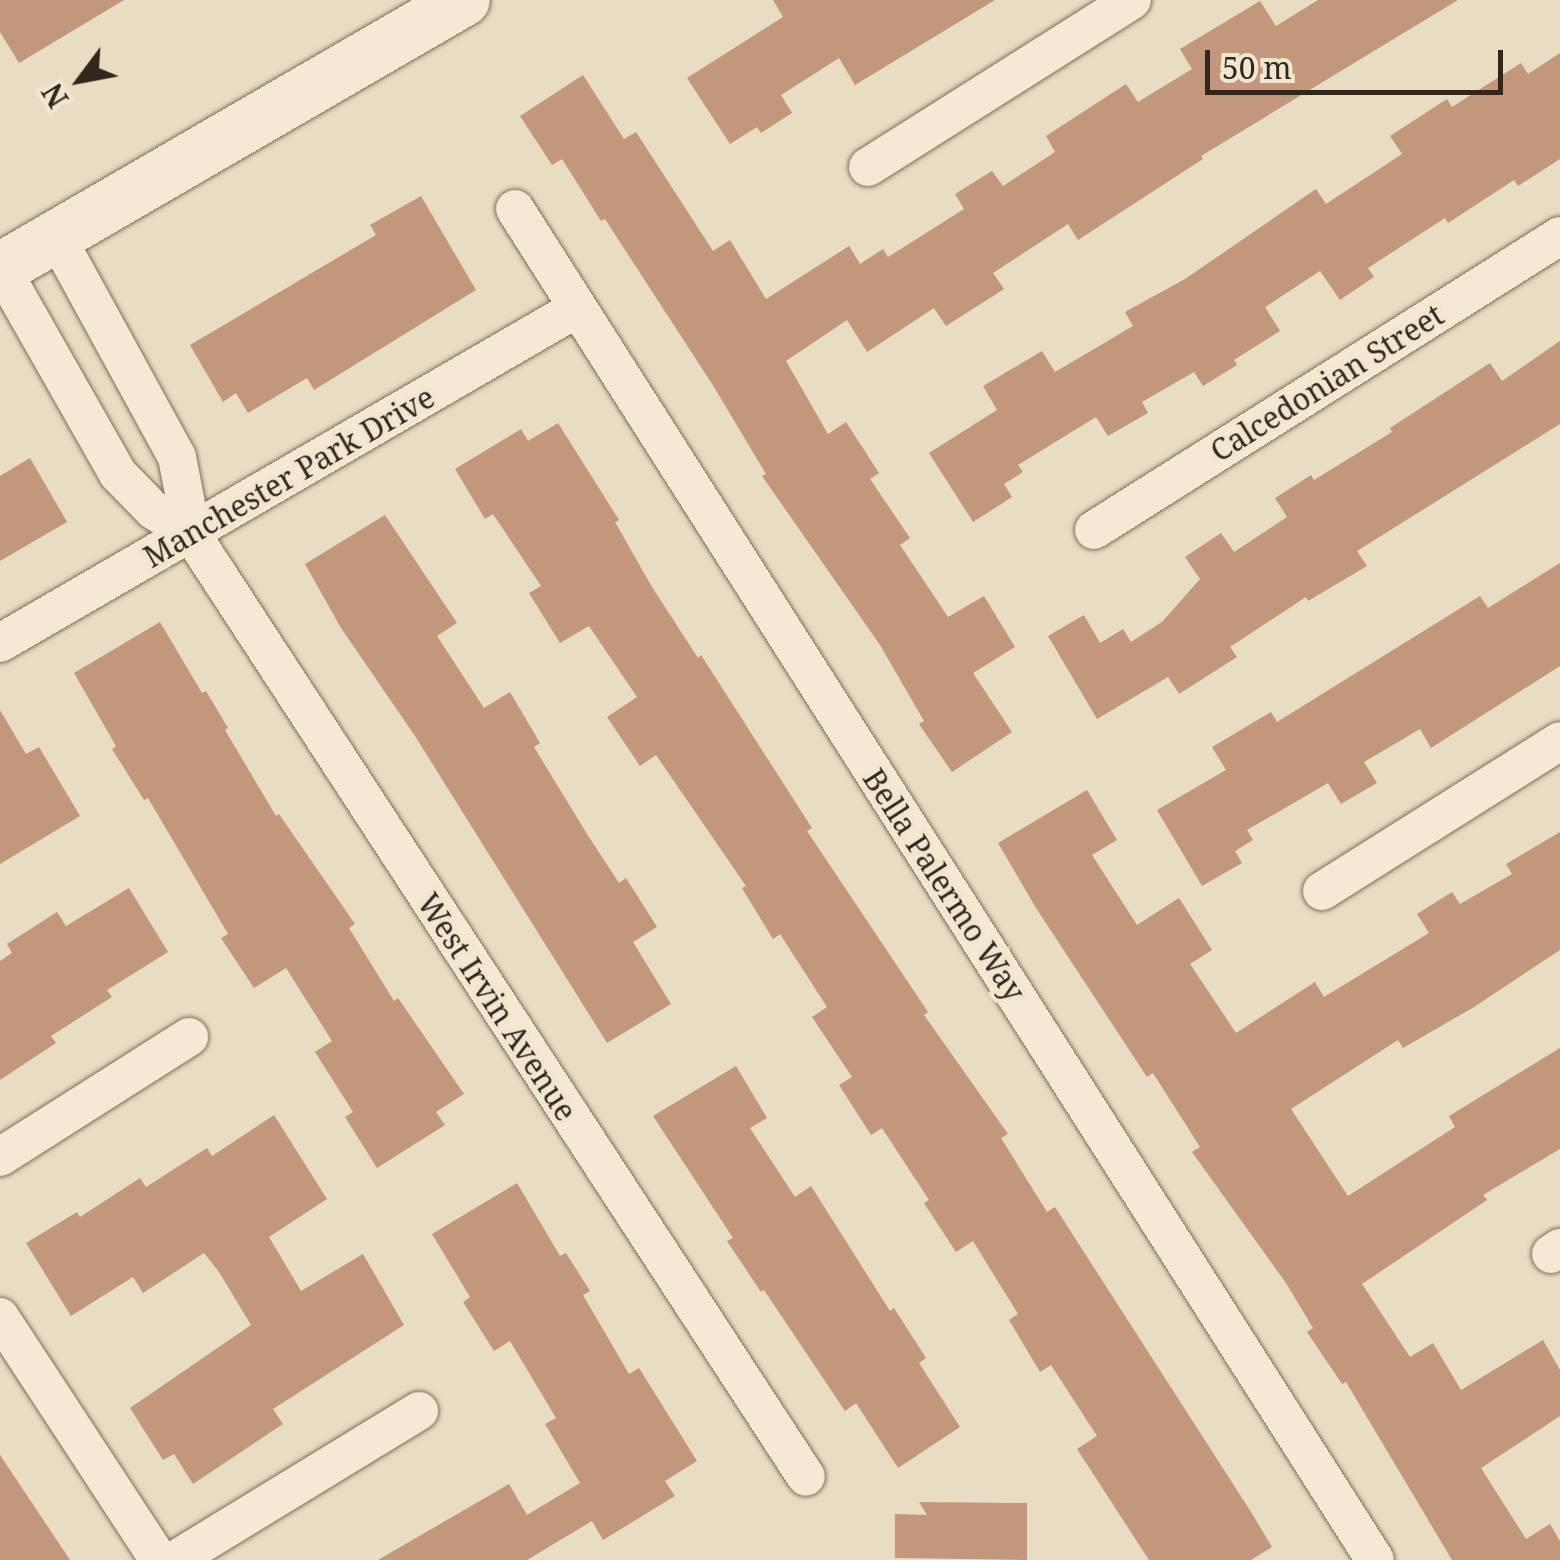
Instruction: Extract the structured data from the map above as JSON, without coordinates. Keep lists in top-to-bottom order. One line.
{"streets":{"street":["Calcedonian Street","Manchester Park Drive","Bella Palermo Way","West Irvin Avenue"]},"crossings":[["Manchester Park Drive","Bella Palermo Way"],["Manchester Park Drive","West Irvin Avenue"]],"scale_bar":"50 m","north":"bottom left"}
